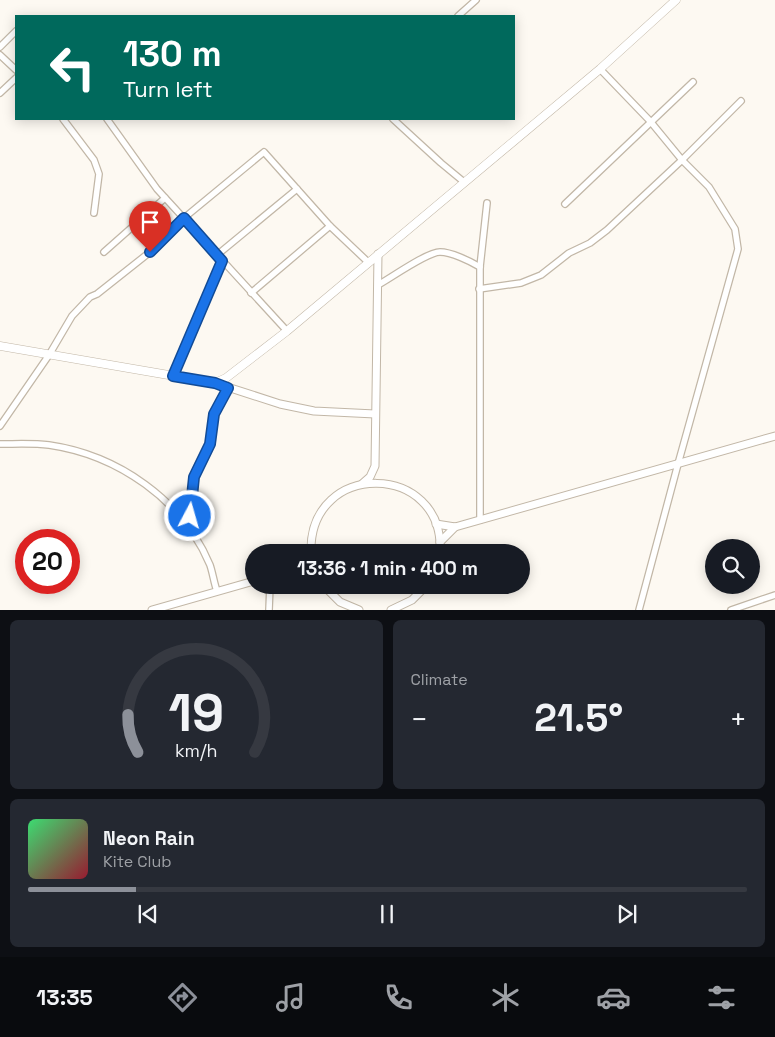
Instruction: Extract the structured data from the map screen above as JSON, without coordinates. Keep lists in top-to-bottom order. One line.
{"page":{"turn":["130 m","Turn left"],"limit":"20","trip":"13:36 · 1 min · 400 m","tile":"Climate","heat":["−","21.5°","+"],"song":["Neon Rain","Kite Club"],"tabs":"13:35","gauge":["19","km/h"]}}
